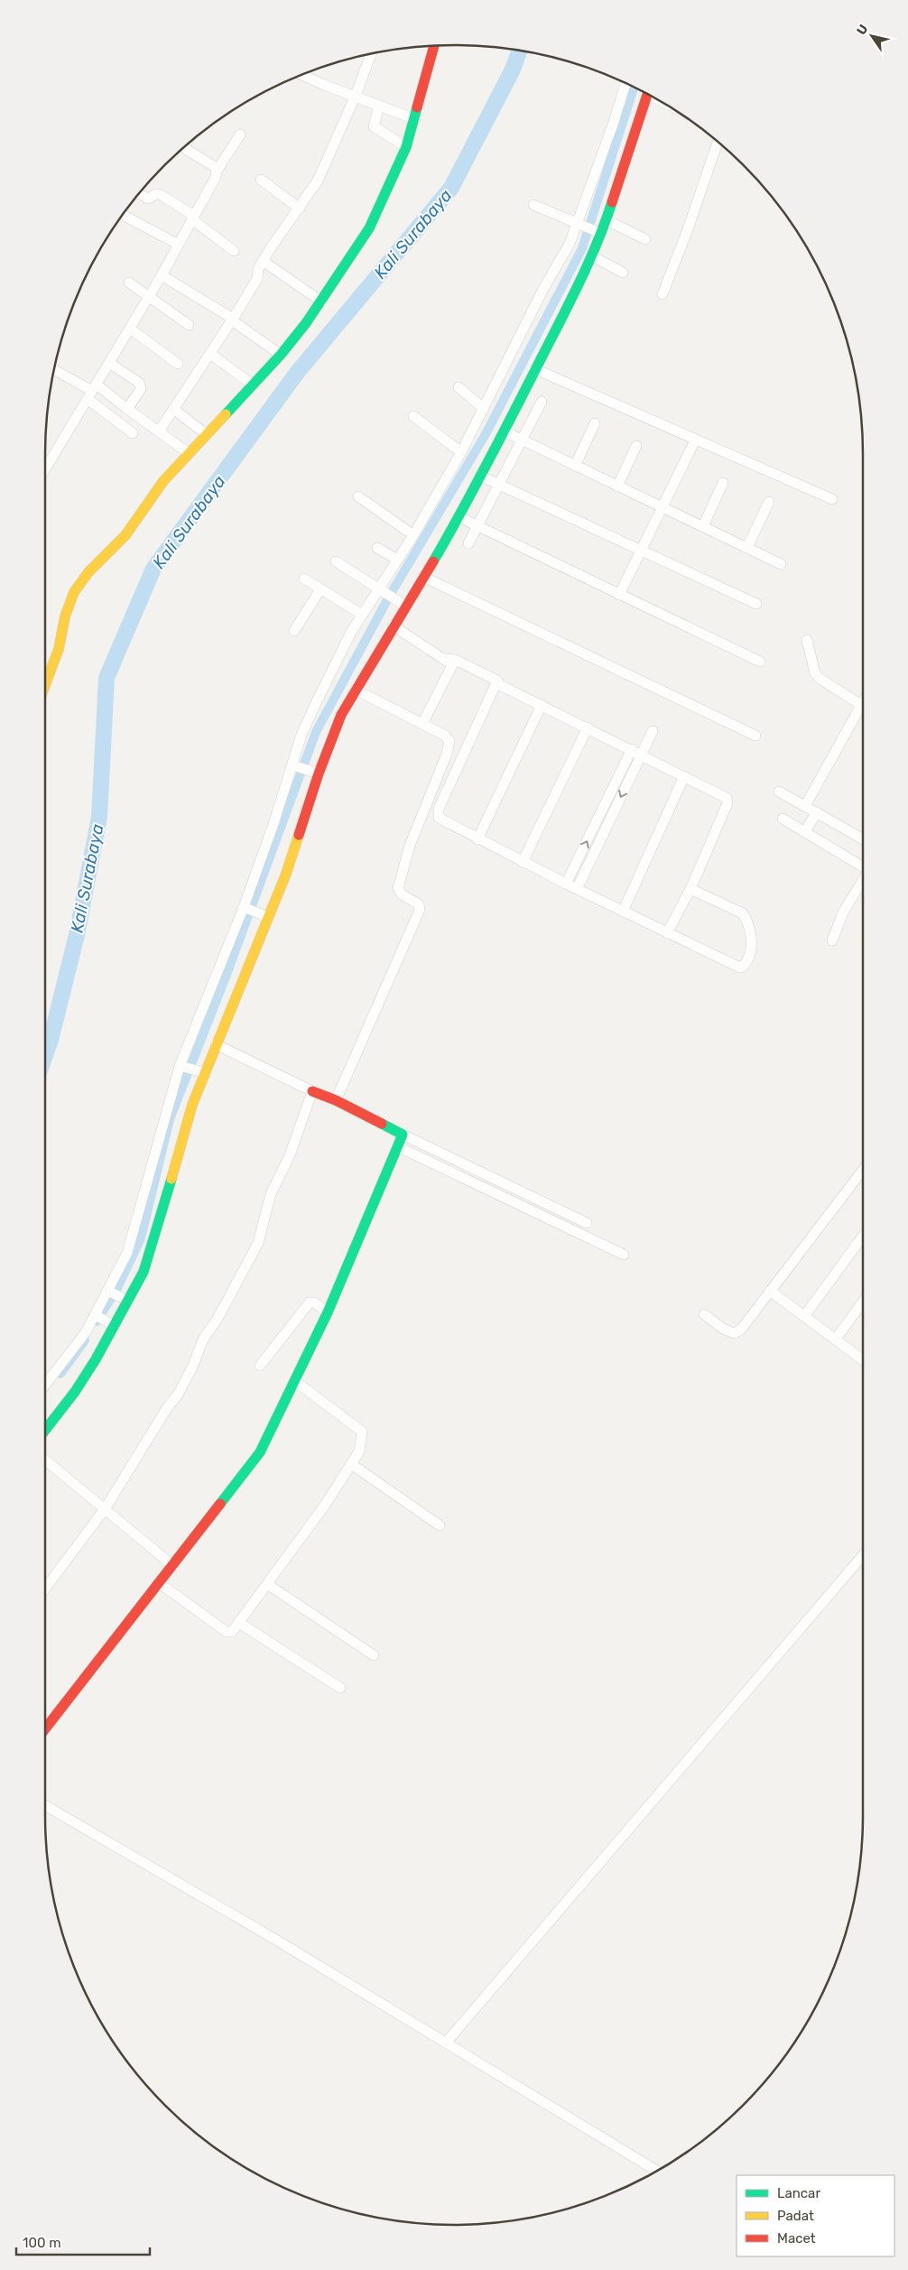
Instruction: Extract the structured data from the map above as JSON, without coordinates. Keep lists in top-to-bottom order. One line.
{"water":["Kali Surabaya"],"legend":["Lancar","Padat","Macet"],"scale_bar":"100 m","north":"top left"}
